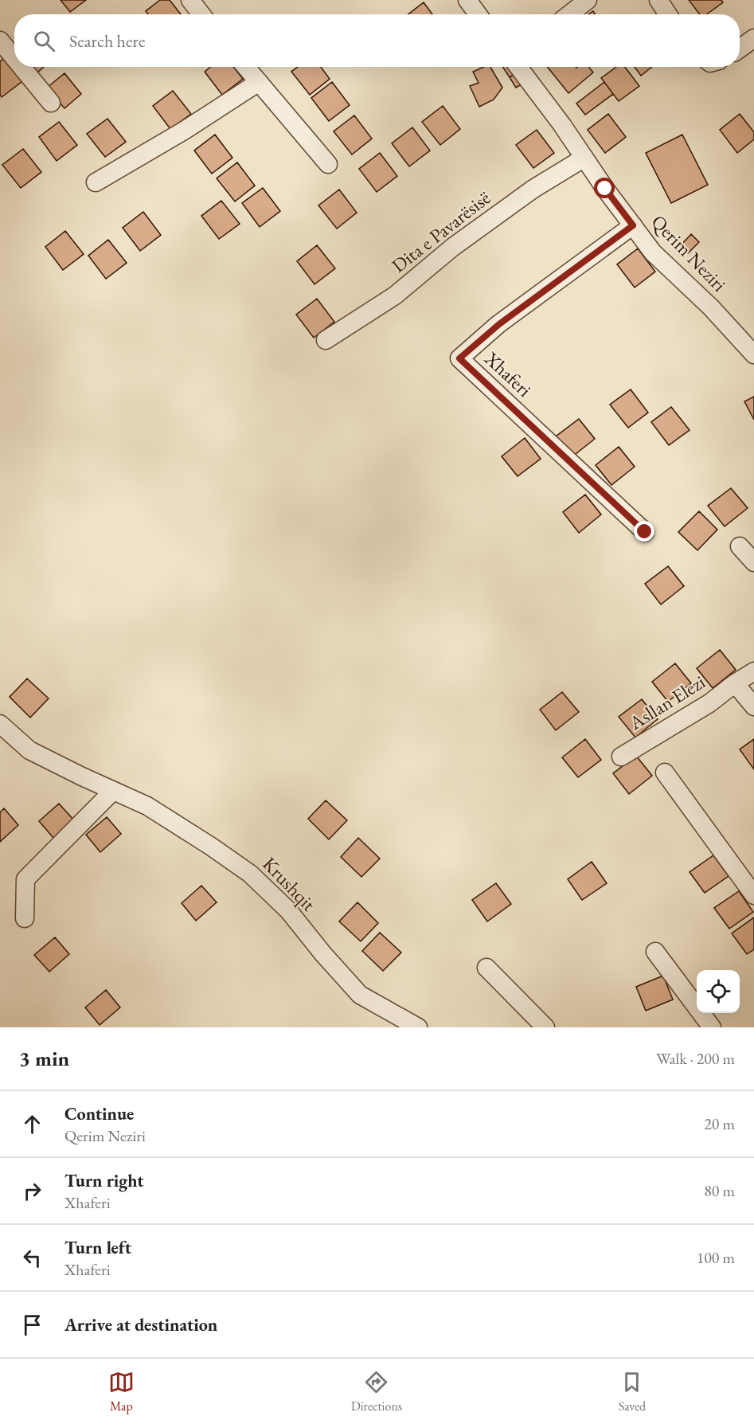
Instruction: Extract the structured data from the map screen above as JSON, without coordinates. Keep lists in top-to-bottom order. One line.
{"streets":{"street":["Dita e Pavarësisë","Qerim Neziri","Xhaferi","Asllan Elezi","Krushqit"]},"crossings":[["Dita e Pavarësisë","Qerim Neziri"],["Qerim Neziri","Xhaferi"]],"page":{"search":"Search here","heading":["3 min","Walk · 200 m"],"list":[["Continue","Qerim Neziri","20 m"],["Turn right","Xhaferi","80 m"],["Turn left","Xhaferi","100 m"],"Arrive at destination"],"nav":["Map","Directions","Saved"]}}
